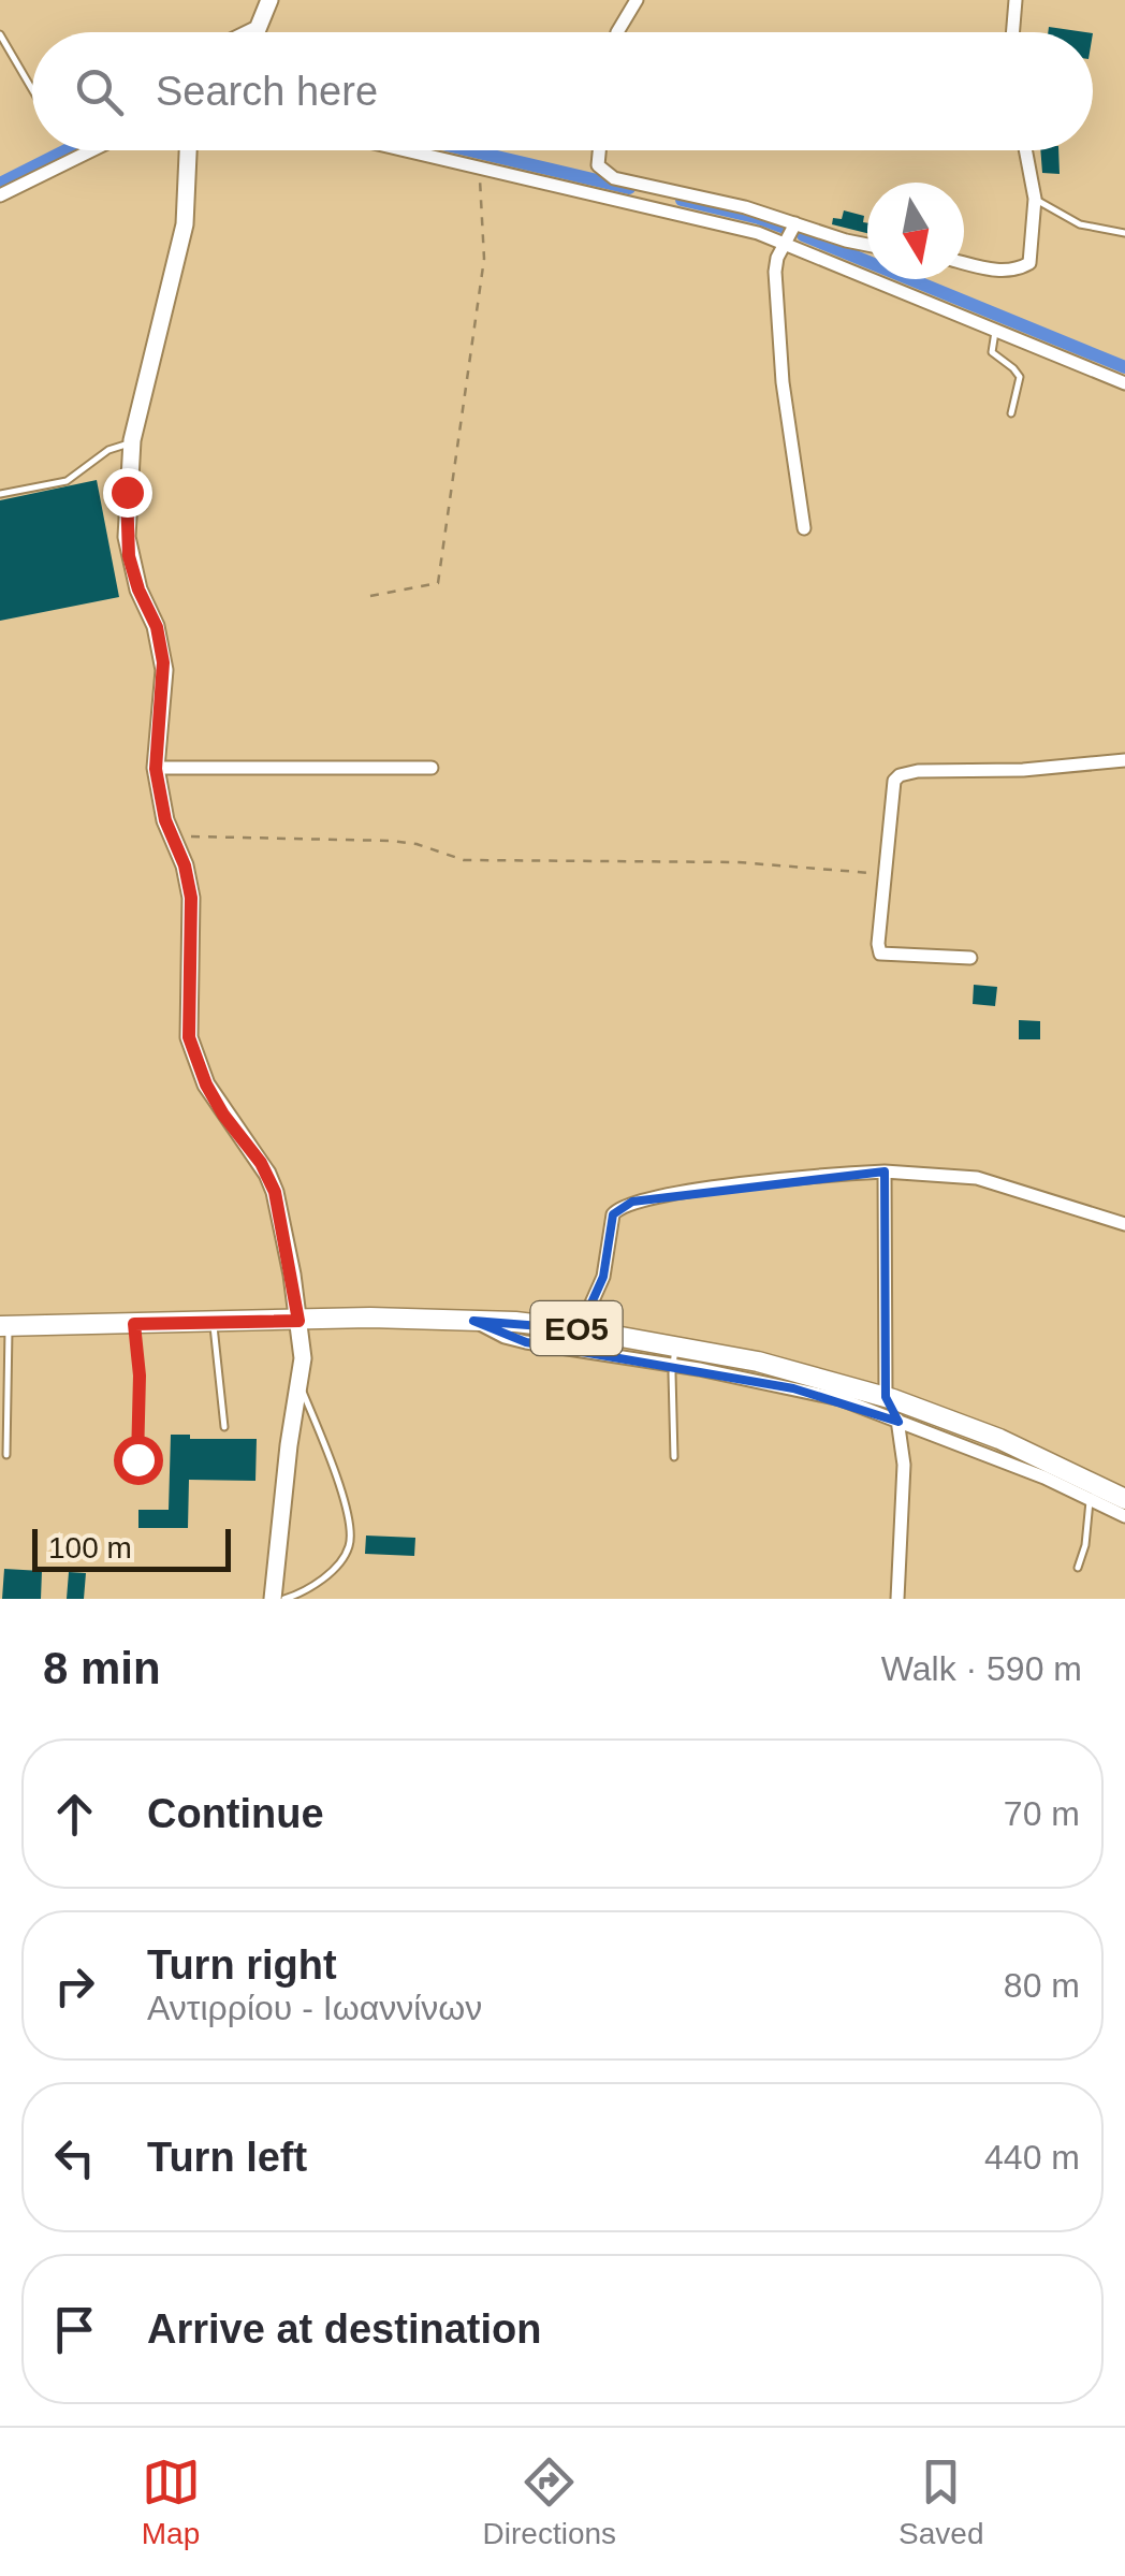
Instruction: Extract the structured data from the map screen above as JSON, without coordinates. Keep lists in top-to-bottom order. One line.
{"streets":{"main road":["ΕΟ5"]},"scale_bar":"100 m","north":"bottom","page":{"search":"Search here","scale":"100 m","heading":["8 min","Walk · 590 m"],"list":[["Continue","70 m"],["Turn right","Αντιρρίου - Ιωαννίνων","80 m"],["Turn left","440 m"],"Arrive at destination"],"nav":["Map","Directions","Saved"]}}
